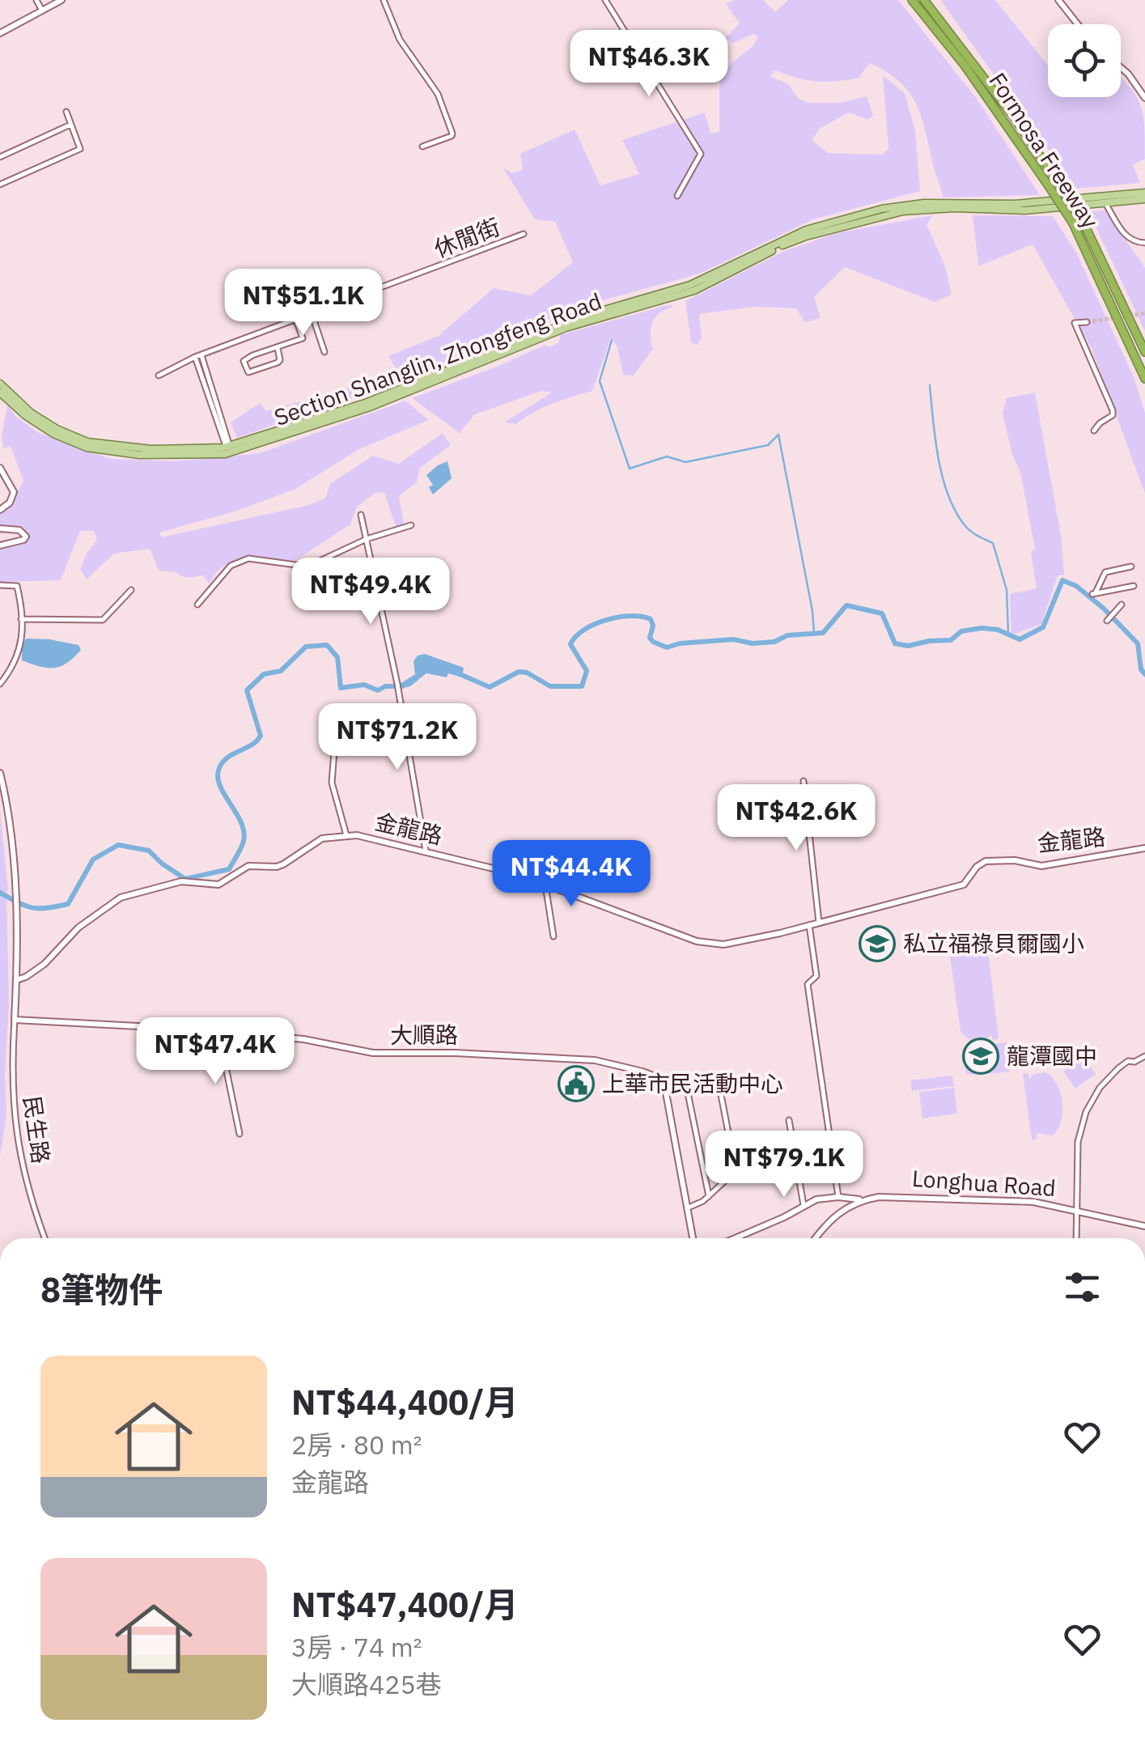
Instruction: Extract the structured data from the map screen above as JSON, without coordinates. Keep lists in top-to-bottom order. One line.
{"streets":{"highway":["Formosa Freeway"],"main road":["Section Shanglin, Zhongfeng Road"],"street":["休閒街","金龍路","大順路","民生路","Longhua Road"]},"crossings":[["金龍路","民生路"],["大順路","民生路"]],"places":{"school or university":["私立福祿貝爾國小","龍潭國中"],"public building":["上華市民活動中心"]},"page":{"price":["NT$46.3K","NT$51.1K","NT$49.4K","NT$71.2K","NT$42.6K","NT$44.4K","NT$47.4K","NT$79.1K"],"heading":"8筆物件","list":[{"name":"NT$44,400/月","note":"2房 · 80 m² · 金龍路"},{"name":"NT$47,400/月","note":"3房 · 74 m² · 大順路425巷"}]}}
